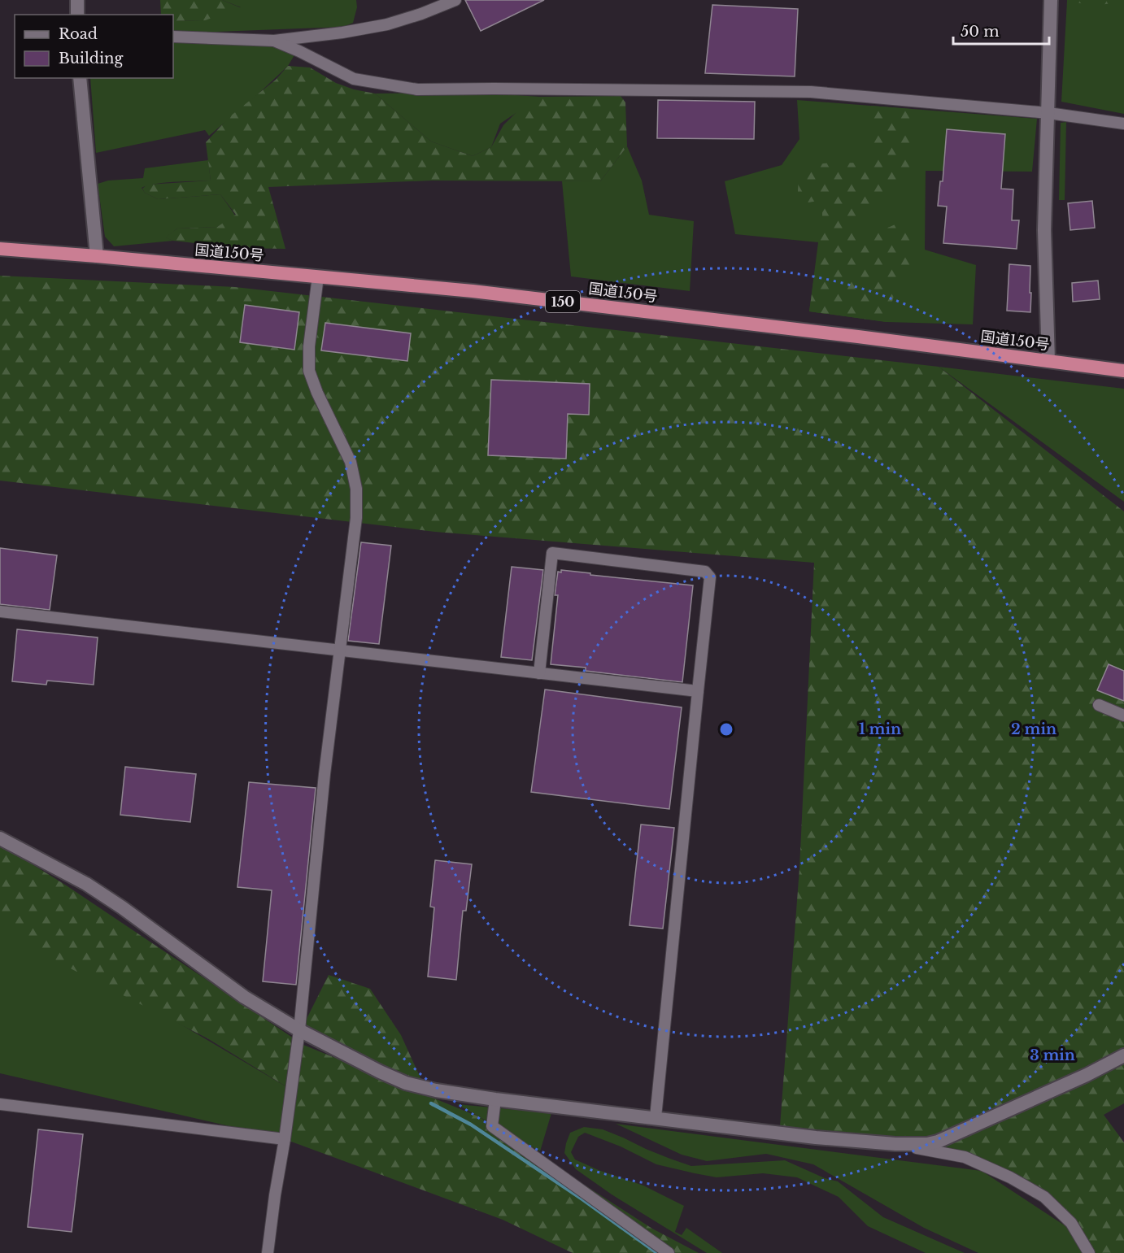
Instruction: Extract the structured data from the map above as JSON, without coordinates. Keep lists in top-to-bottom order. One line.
{"streets":{"highway":["国道150号","150"]},"legend":["Road","Building"],"scale_bar":"50 m","rings":["1 min","2 min","3 min"]}
